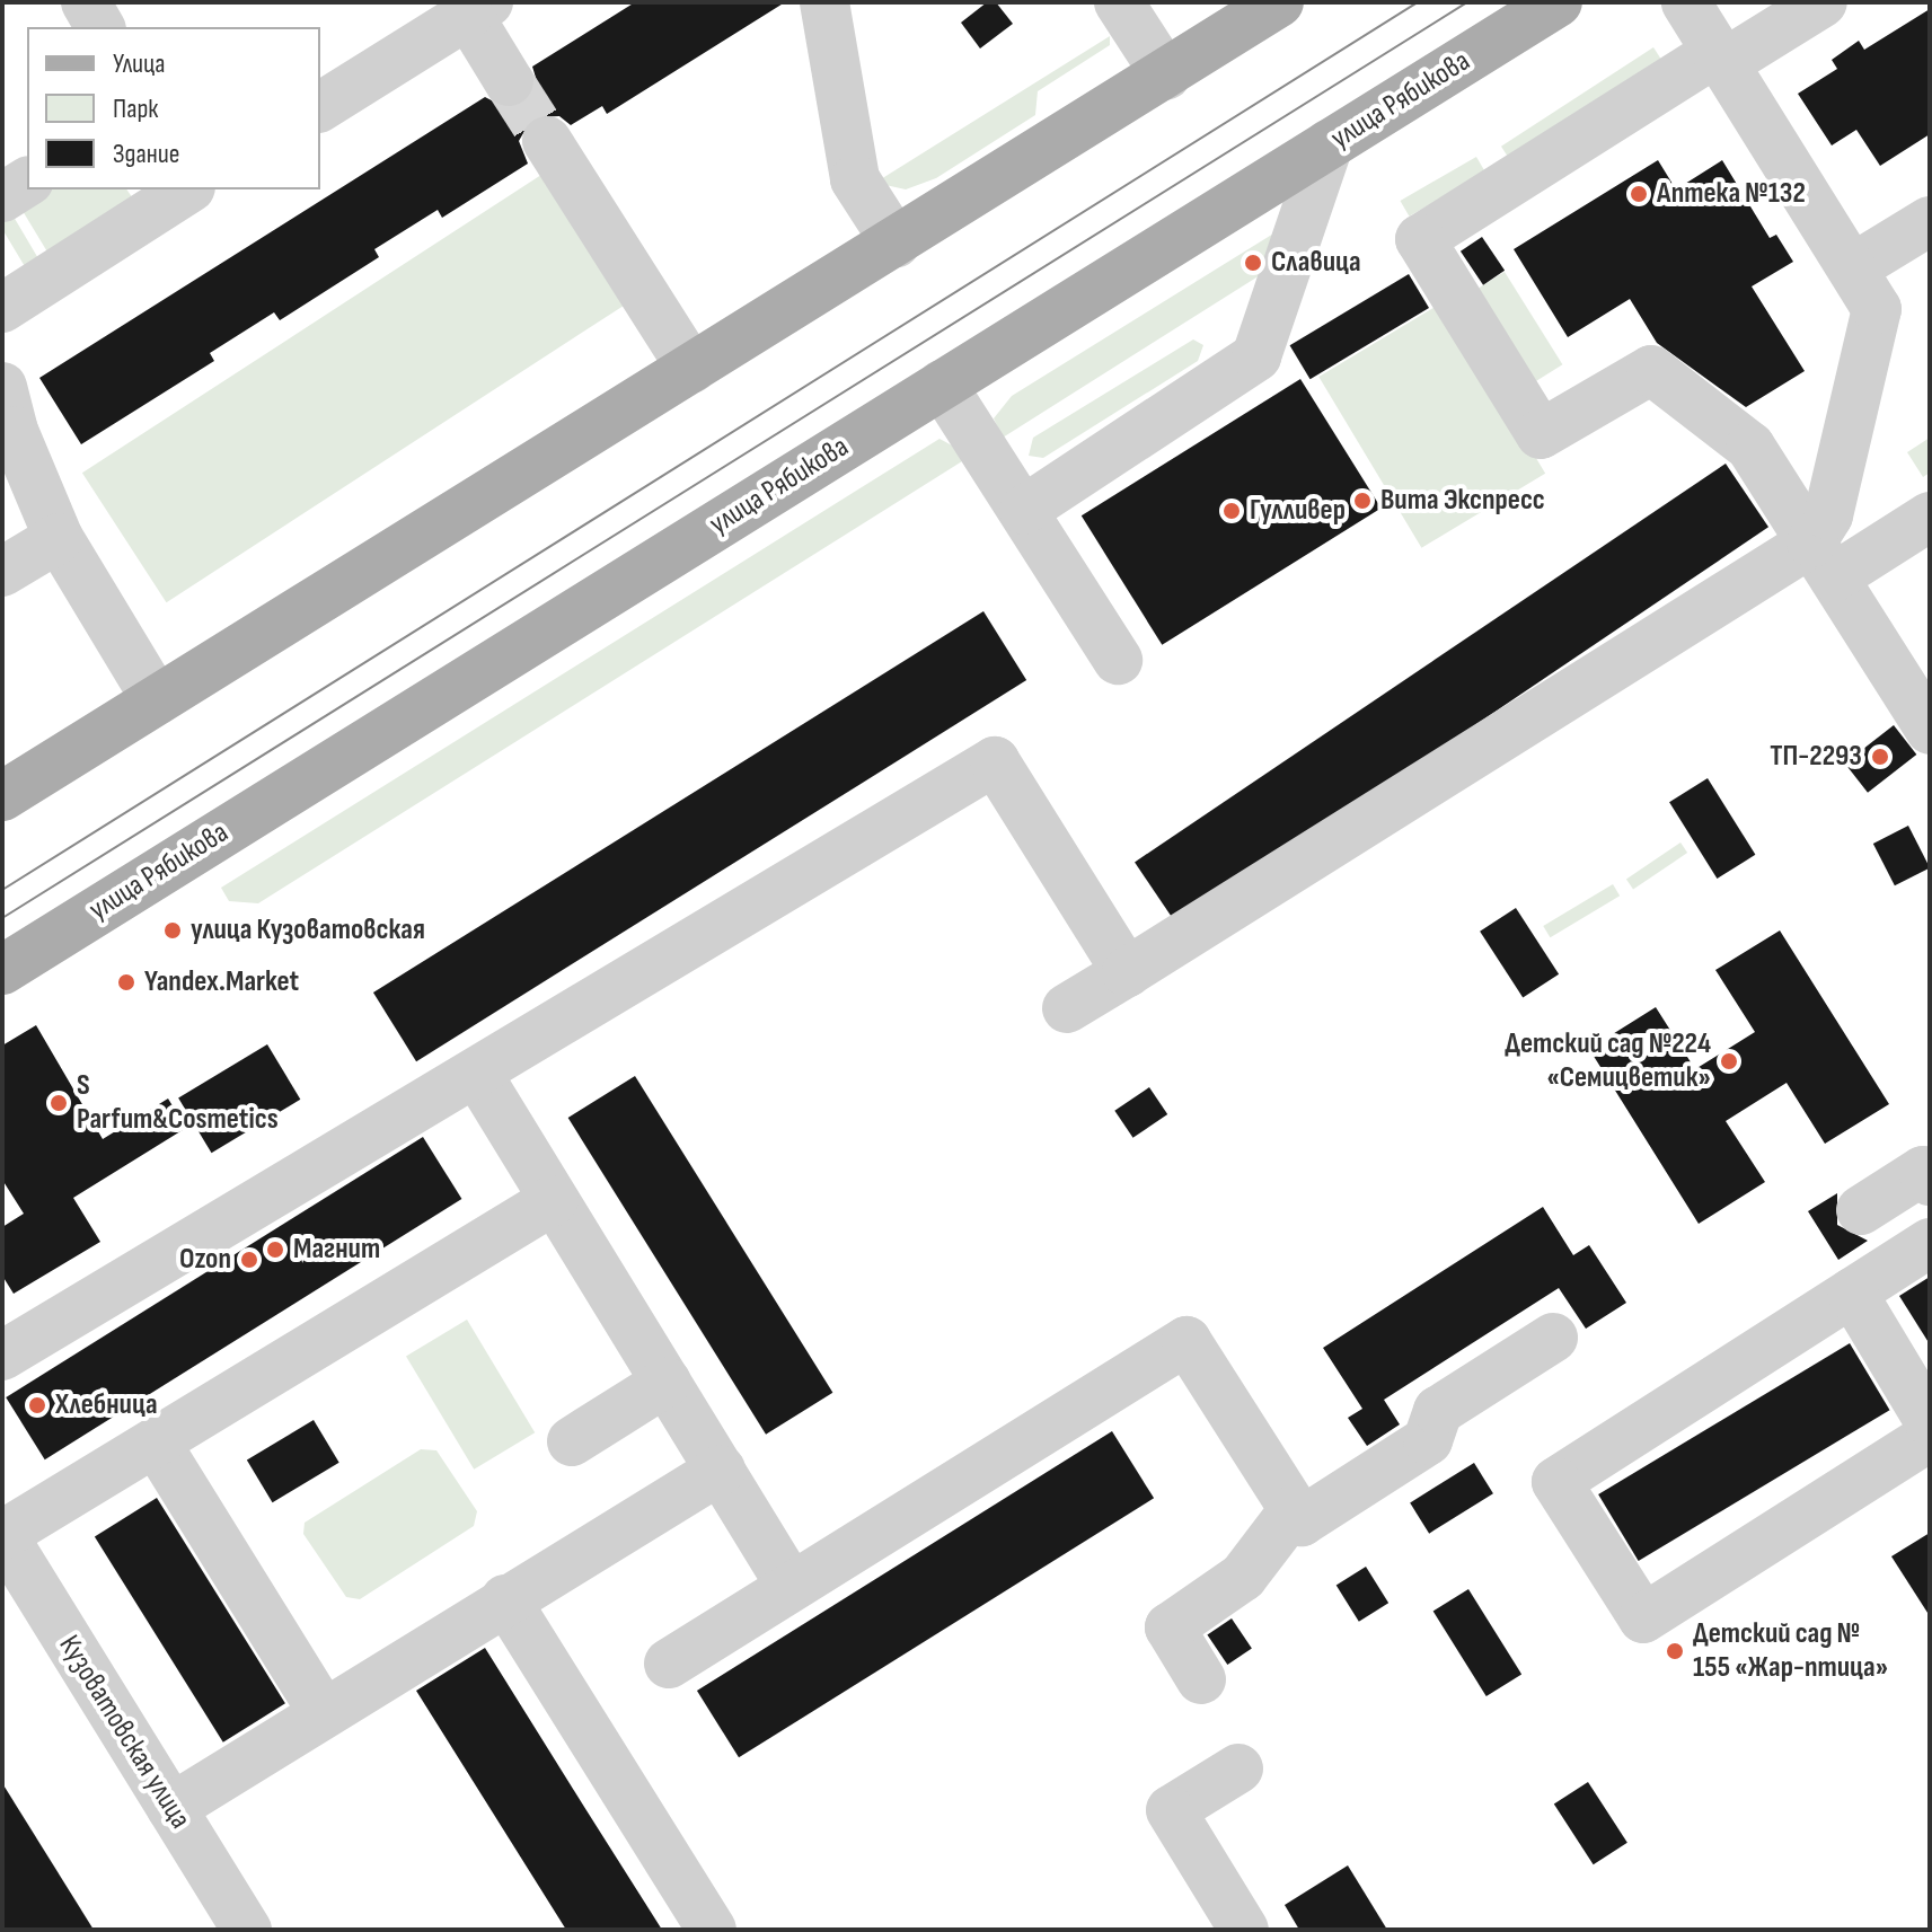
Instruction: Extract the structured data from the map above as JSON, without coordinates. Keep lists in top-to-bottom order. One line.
{"streets":{"main road":["улица Рябикова"],"street":["Кузоватовская улица"]},"places":["Аптека №132","Славица","Вита Экспресс","Гулливер","ТП-2293","улица Кузоватовская","Yandex.Market","Детский сад №224 «Семицветик»","S Parfum&Cosmetics","Магнит","Ozon","Хлебница","Детский сад № 155 «Жар-птица»"],"legend":["Улица","Парк","Здание"]}
